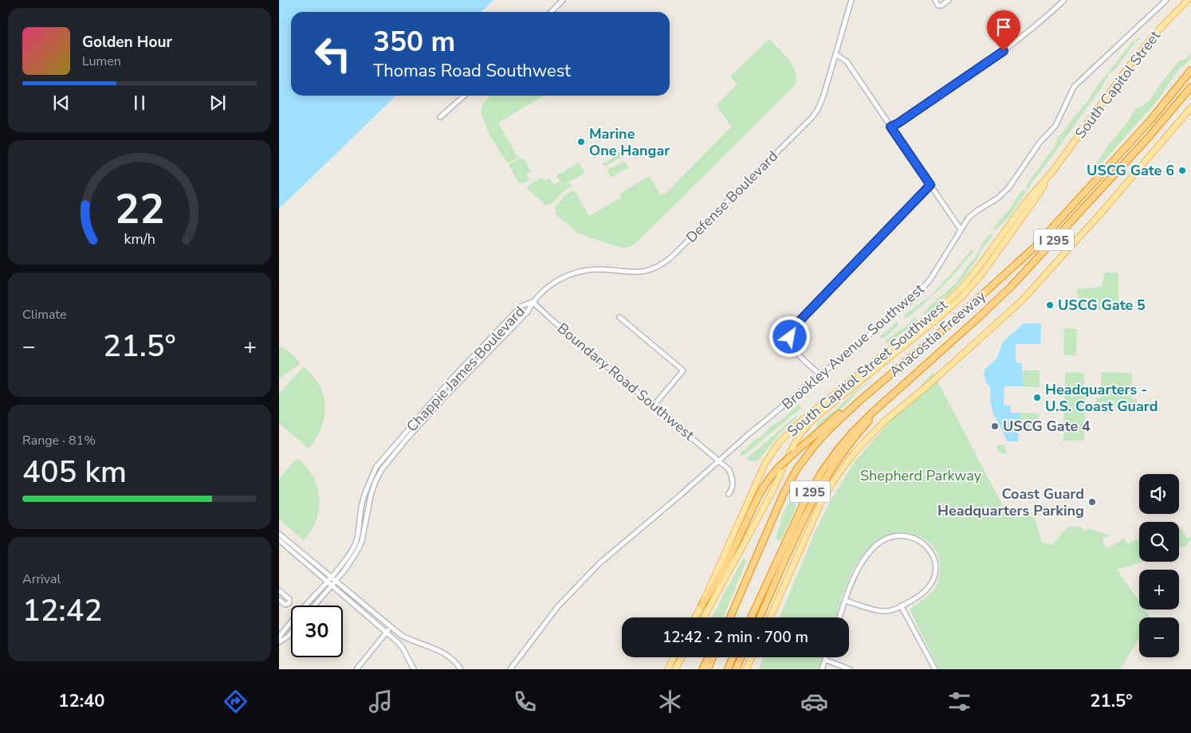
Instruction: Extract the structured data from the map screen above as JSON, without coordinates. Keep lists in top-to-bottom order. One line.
{"streets":{"highway":["I 295","Anacostia Freeway"],"main road":["South Capitol Street","South Capitol Street Southwest"],"street":["Defense Boulevard","Brookley Avenue Southwest","Chappie James Boulevard","Boundary Road Southwest"]},"crossings":[["South Capitol Street","South Capitol Street Southwest"],["Defense Boulevard","Chappie James Boulevard"],["Defense Boulevard","Boundary Road Southwest"],["Brookley Avenue Southwest","Boundary Road Southwest"],["Chappie James Boulevard","Boundary Road Southwest"]],"parks":["Shepherd Parkway"],"places":["Marine One Hangar","USCG Gate 6","USCG Gate 5","Headquarters - U.S. Coast Guard","USCG Gate 4","Coast Guard Headquarters Parking"],"page":{"turn":["350 m","Thomas Road Southwest"],"song":["Golden Hour","Lumen"],"tile":["Climate",["Range · 81%","405 km"],["Arrival","12:42"]],"heat":["−","21.5°","+"],"map_buttons":["+","−"],"limit":"30","trip":"12:42 · 2 min · 700 m","tabs":["12:40","21.5°"],"gauge":["22","km/h"]}}
